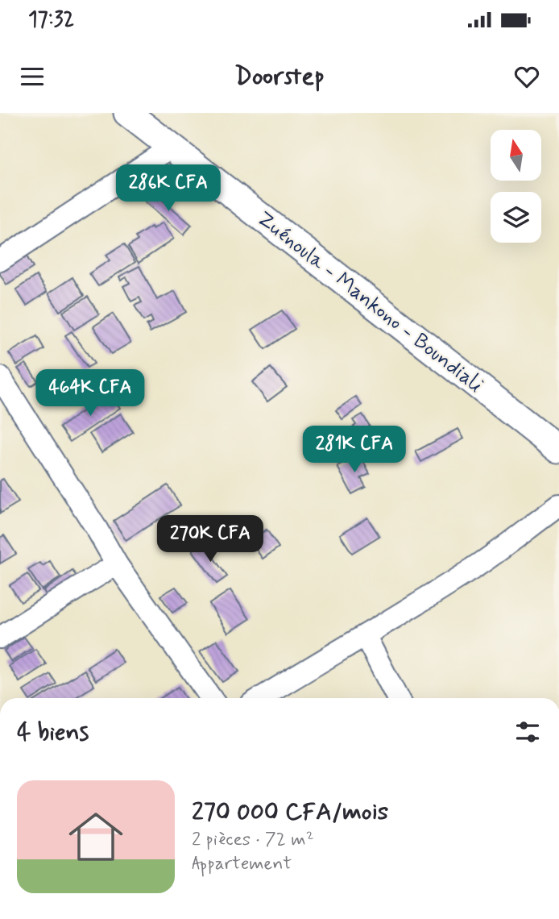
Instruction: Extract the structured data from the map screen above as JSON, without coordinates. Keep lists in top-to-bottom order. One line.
{"streets":{"main road":["Zuénoula - Mankono - Boundiali"]},"north":"top","page":{"status":"17:32","header":"Doorstep","price":["286K CFA","464K CFA","281K CFA","270K CFA"],"heading":"4 biens","list":[{"name":"270 000 CFA/mois","note":"2 pièces · 72 m² · Appartement"}]}}
